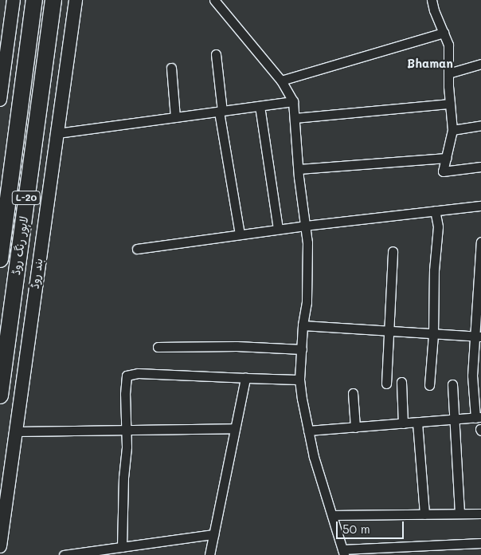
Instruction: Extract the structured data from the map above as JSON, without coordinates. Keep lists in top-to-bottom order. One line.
{"streets":{"highway":["L-20","لاہور رنگ روڈ"],"main road":["بند روڈ"]},"districts":["Bhaman"],"scale_bar":"50 m"}
